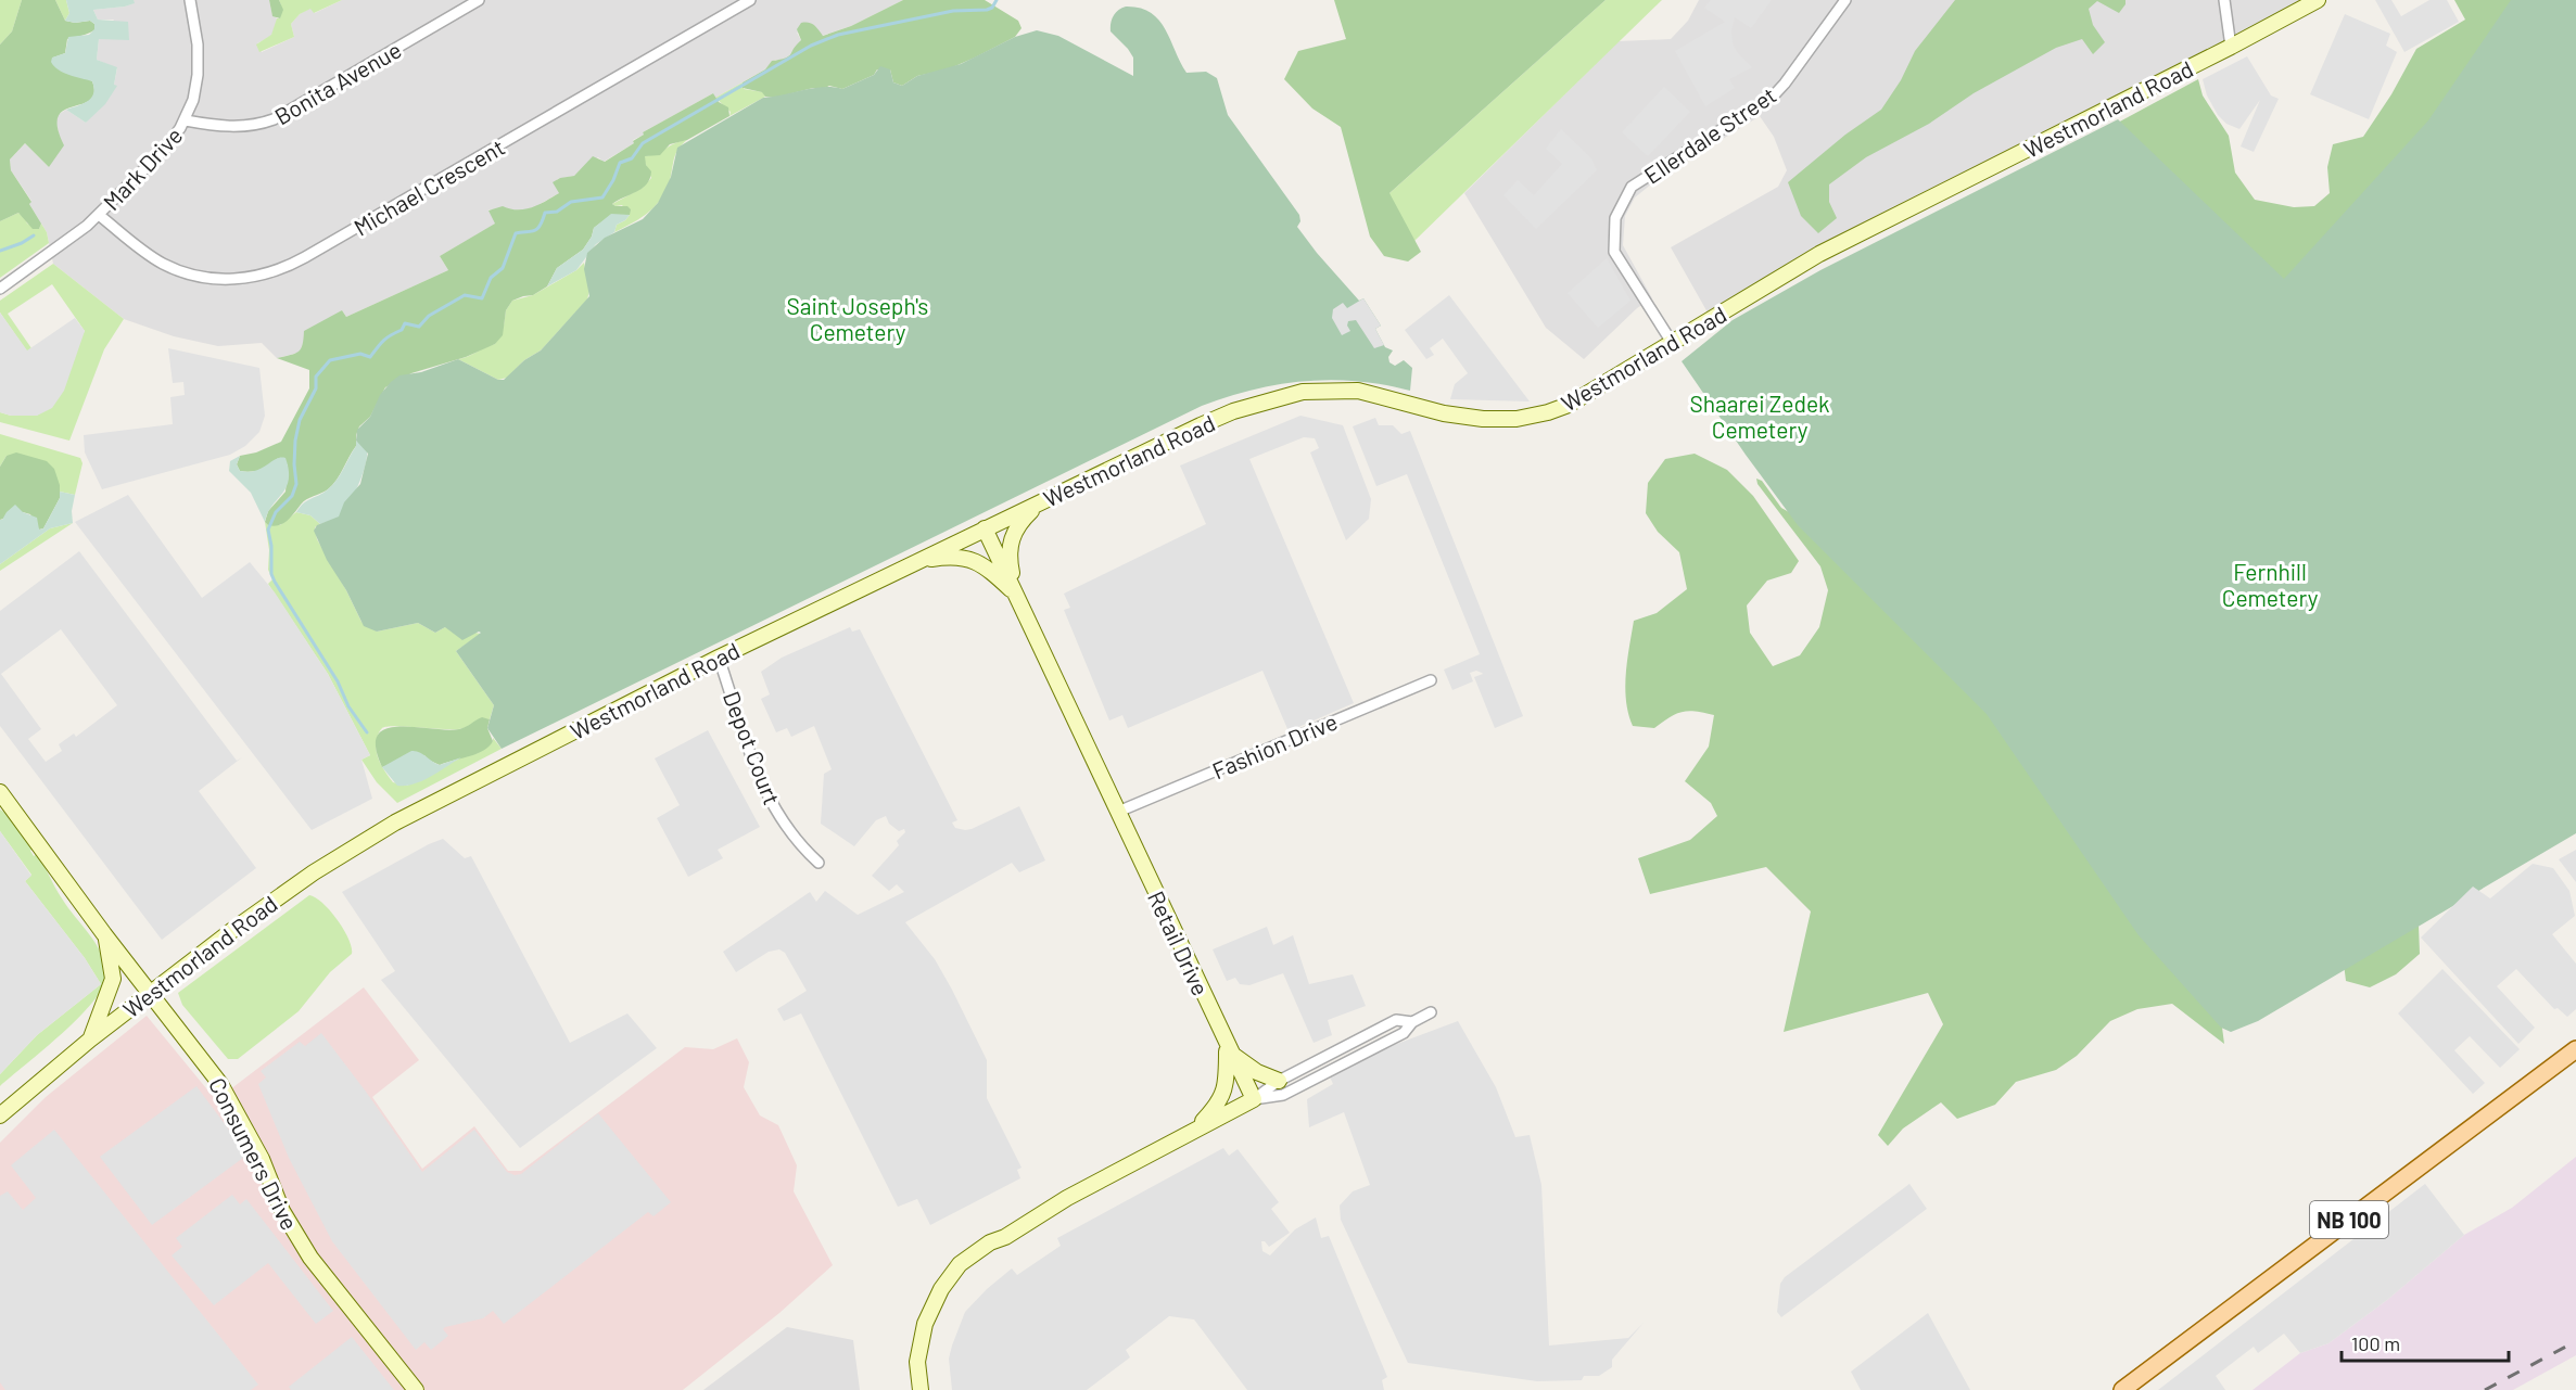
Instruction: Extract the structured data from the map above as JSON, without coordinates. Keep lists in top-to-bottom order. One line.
{"streets":{"main road":["NB 100"],"street":["Bonita Avenue","Westmorland Road","Ellerdale Street","Mark Drive","Michael Crescent","Fashion Drive","Depot Court","Retail Drive","Consumers Drive"]},"crossings":[["Bonita Avenue","Mark Drive"],["Westmorland Road","Ellerdale Street"],["Westmorland Road","Depot Court"],["Westmorland Road","Retail Drive"],["Westmorland Road","Consumers Drive"],["Mark Drive","Michael Crescent"],["Fashion Drive","Retail Drive"]],"parks":["Saint Joseph's Cemetery","Shaarei Zedek Cemetery","Fernhill Cemetery"],"scale_bar":"100 m"}
